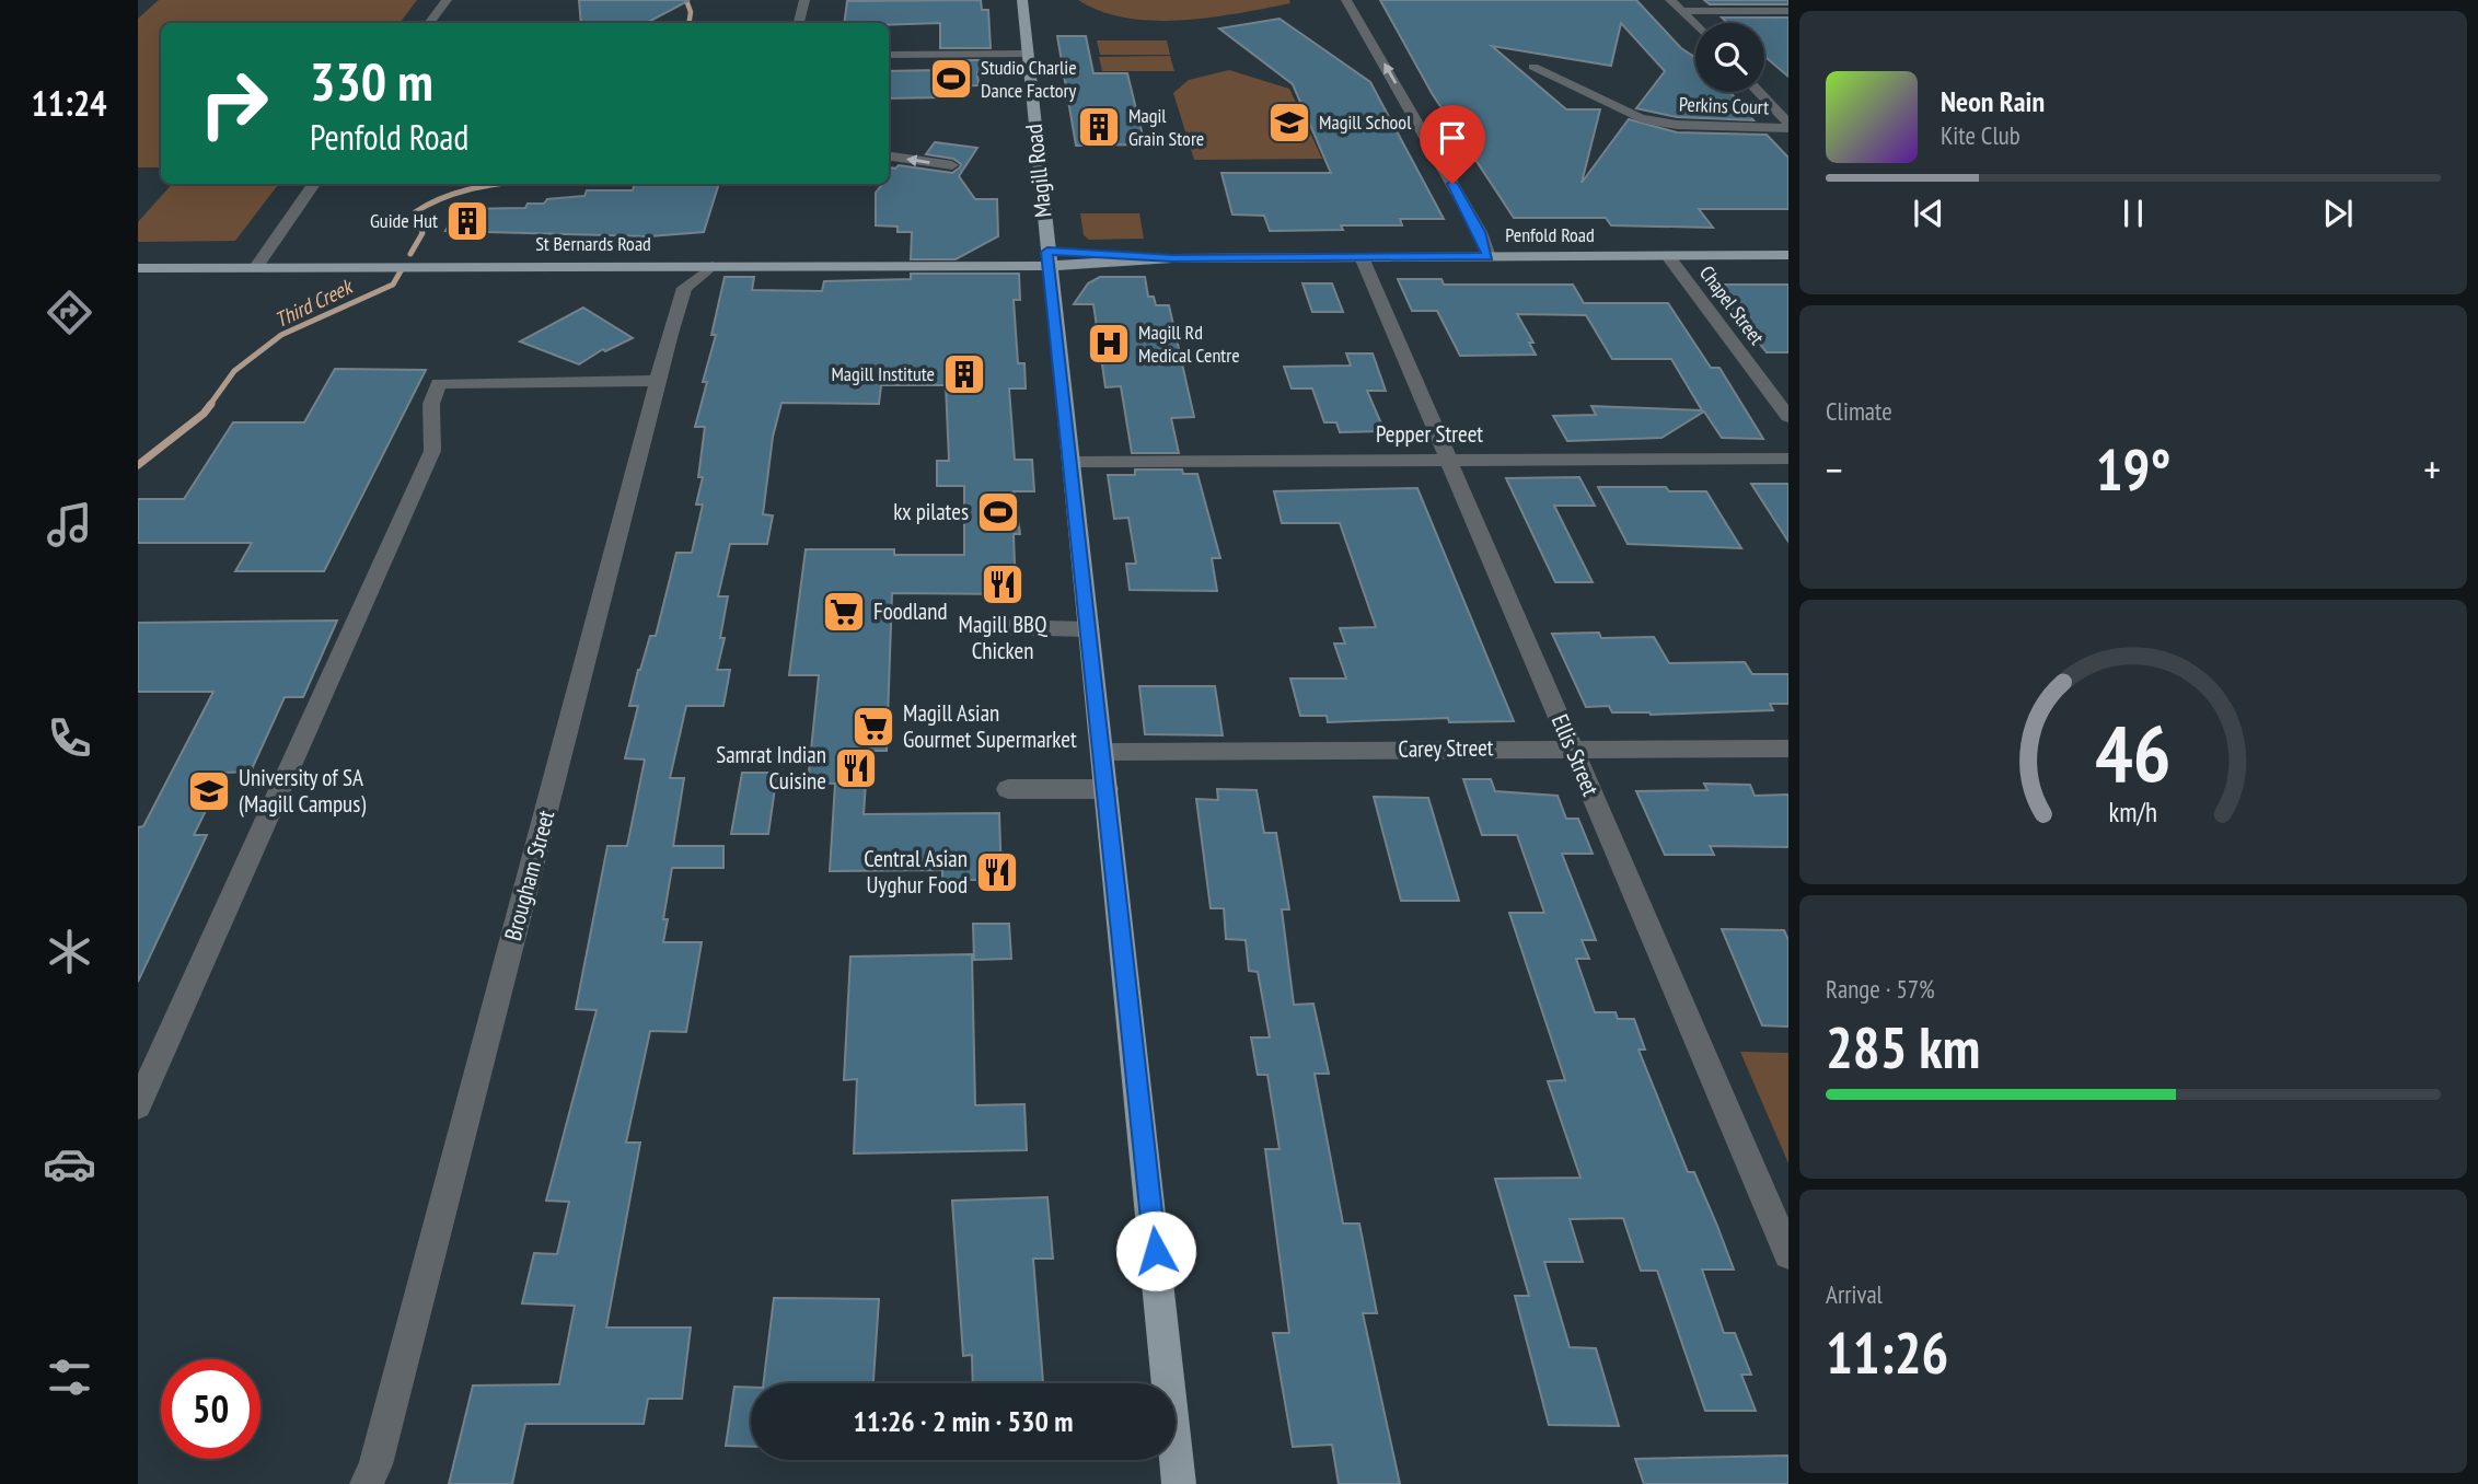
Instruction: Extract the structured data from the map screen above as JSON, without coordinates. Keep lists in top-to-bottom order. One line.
{"streets":{"main road":["Magill Road","Penfold Road","St Bernards Road"],"street":["Perkins Court","Chapel Street","Pepper Street","Carey Street","Ellis Street","Brougham Street"]},"crossings":[["Magill Road","Penfold Road"],["Magill Road","St Bernards Road"],["Magill Road","Pepper Street"],["Magill Road","Carey Street"],["Penfold Road","St Bernards Road"],["Penfold Road","Chapel Street"],["Penfold Road","Ellis Street"],["Pepper Street","Ellis Street"],["Carey Street","Ellis Street"]],"water":["Third Creek"],"places":{"sports":["Studio Charlie Dance Factory","kx pilates"],"school or university":["Magill School","University of SA (Magill Campus)"],"building":["Magil Grain Store","Guide Hut","Magill Institute"],"hospital":["Magill Rd Medical Centre"],"restaurant":["Magill BBQ Chicken","Samrat Indian Cuisine","Central Asian Uyghur Food"],"supermarket":["Foodland","Magill Asian Gourmet Supermarket"]},"page":{"tabs":"11:24","turn":["330 m","Penfold Road"],"song":["Neon Rain","Kite Club"],"tile":["Climate",["Range · 57%","285 km"],["Arrival","11:26"]],"heat":["−","19°","+"],"limit":"50","trip":"11:26 · 2 min · 530 m","gauge":["46","km/h"]}}
